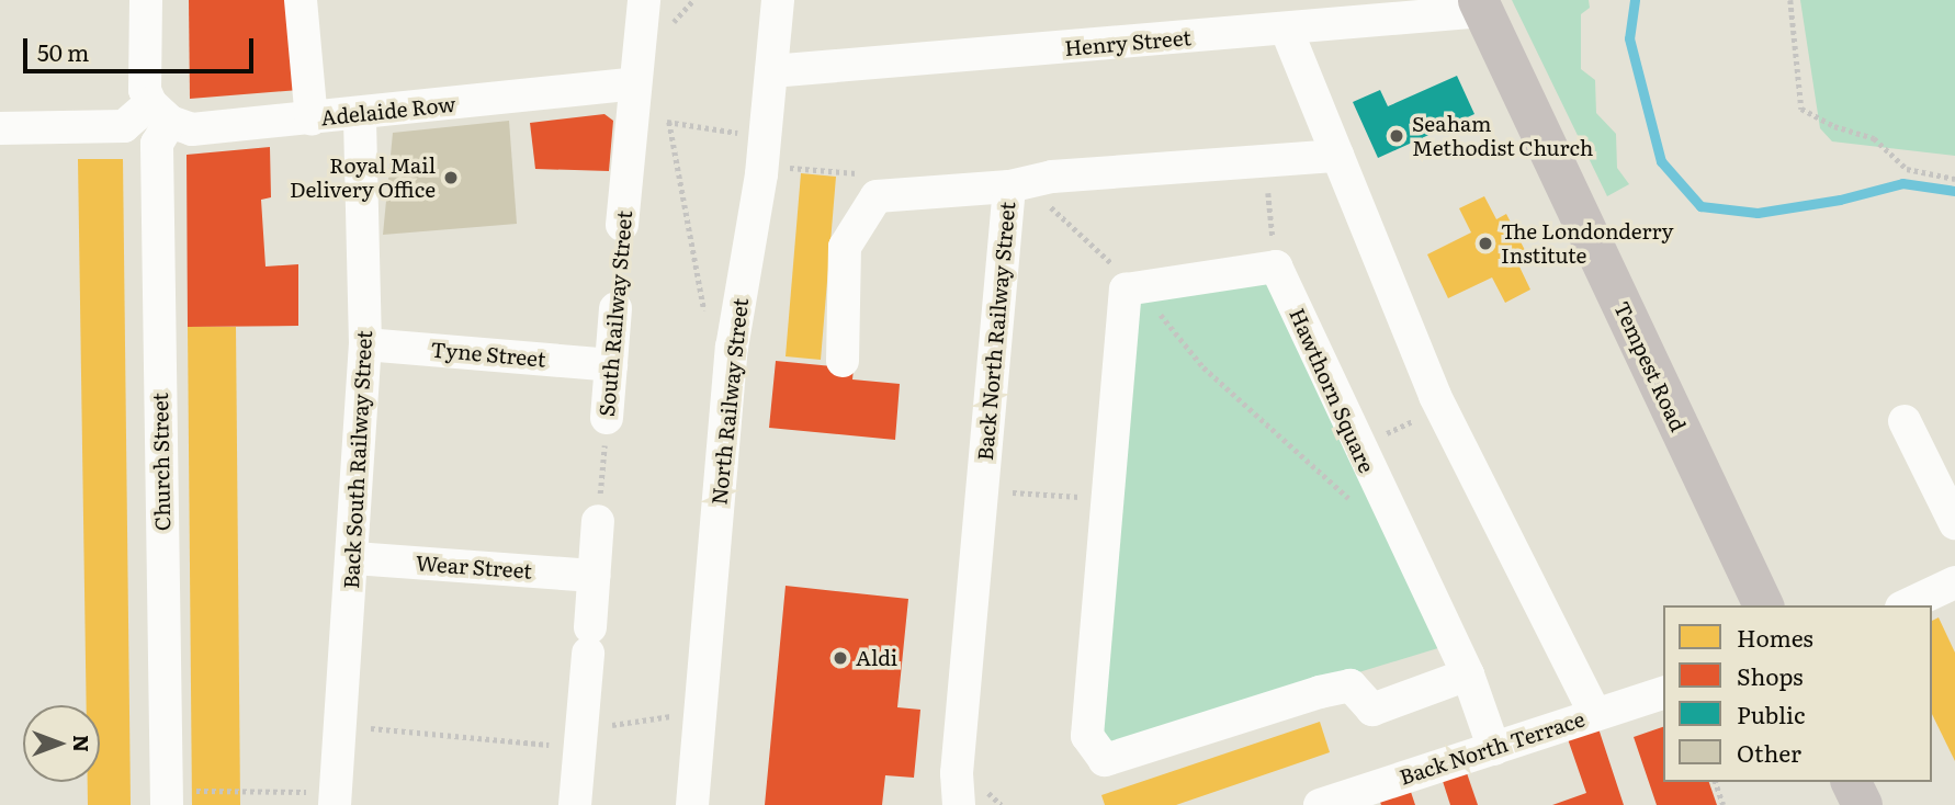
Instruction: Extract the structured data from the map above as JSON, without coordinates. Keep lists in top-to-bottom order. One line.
{"streets":{"main road":["Tempest Road"],"street":["Henry Street","Adelaide Row","South Railway Street","Back North Railway Street","Tyne Street","Hawthorn Square","North Railway Street","Back South Railway Street","Church Street","Wear Street","Back North Terrace"]},"crossings":[["Henry Street","Tempest Road"],["Henry Street","North Railway Street"],["Adelaide Row","South Railway Street"],["Adelaide Row","Back South Railway Street"],["Adelaide Row","Church Street"],["South Railway Street","Tyne Street"],["Tyne Street","Back South Railway Street"],["Hawthorn Square","Back North Terrace"],["Back South Railway Street","Wear Street"]],"places":["Seaham Methodist Church","Royal Mail Delivery Office","The Londonderry Institute","Aldi"],"legend":["Homes","Shops","Public","Other"],"scale_bar":"50 m","north":"right"}
